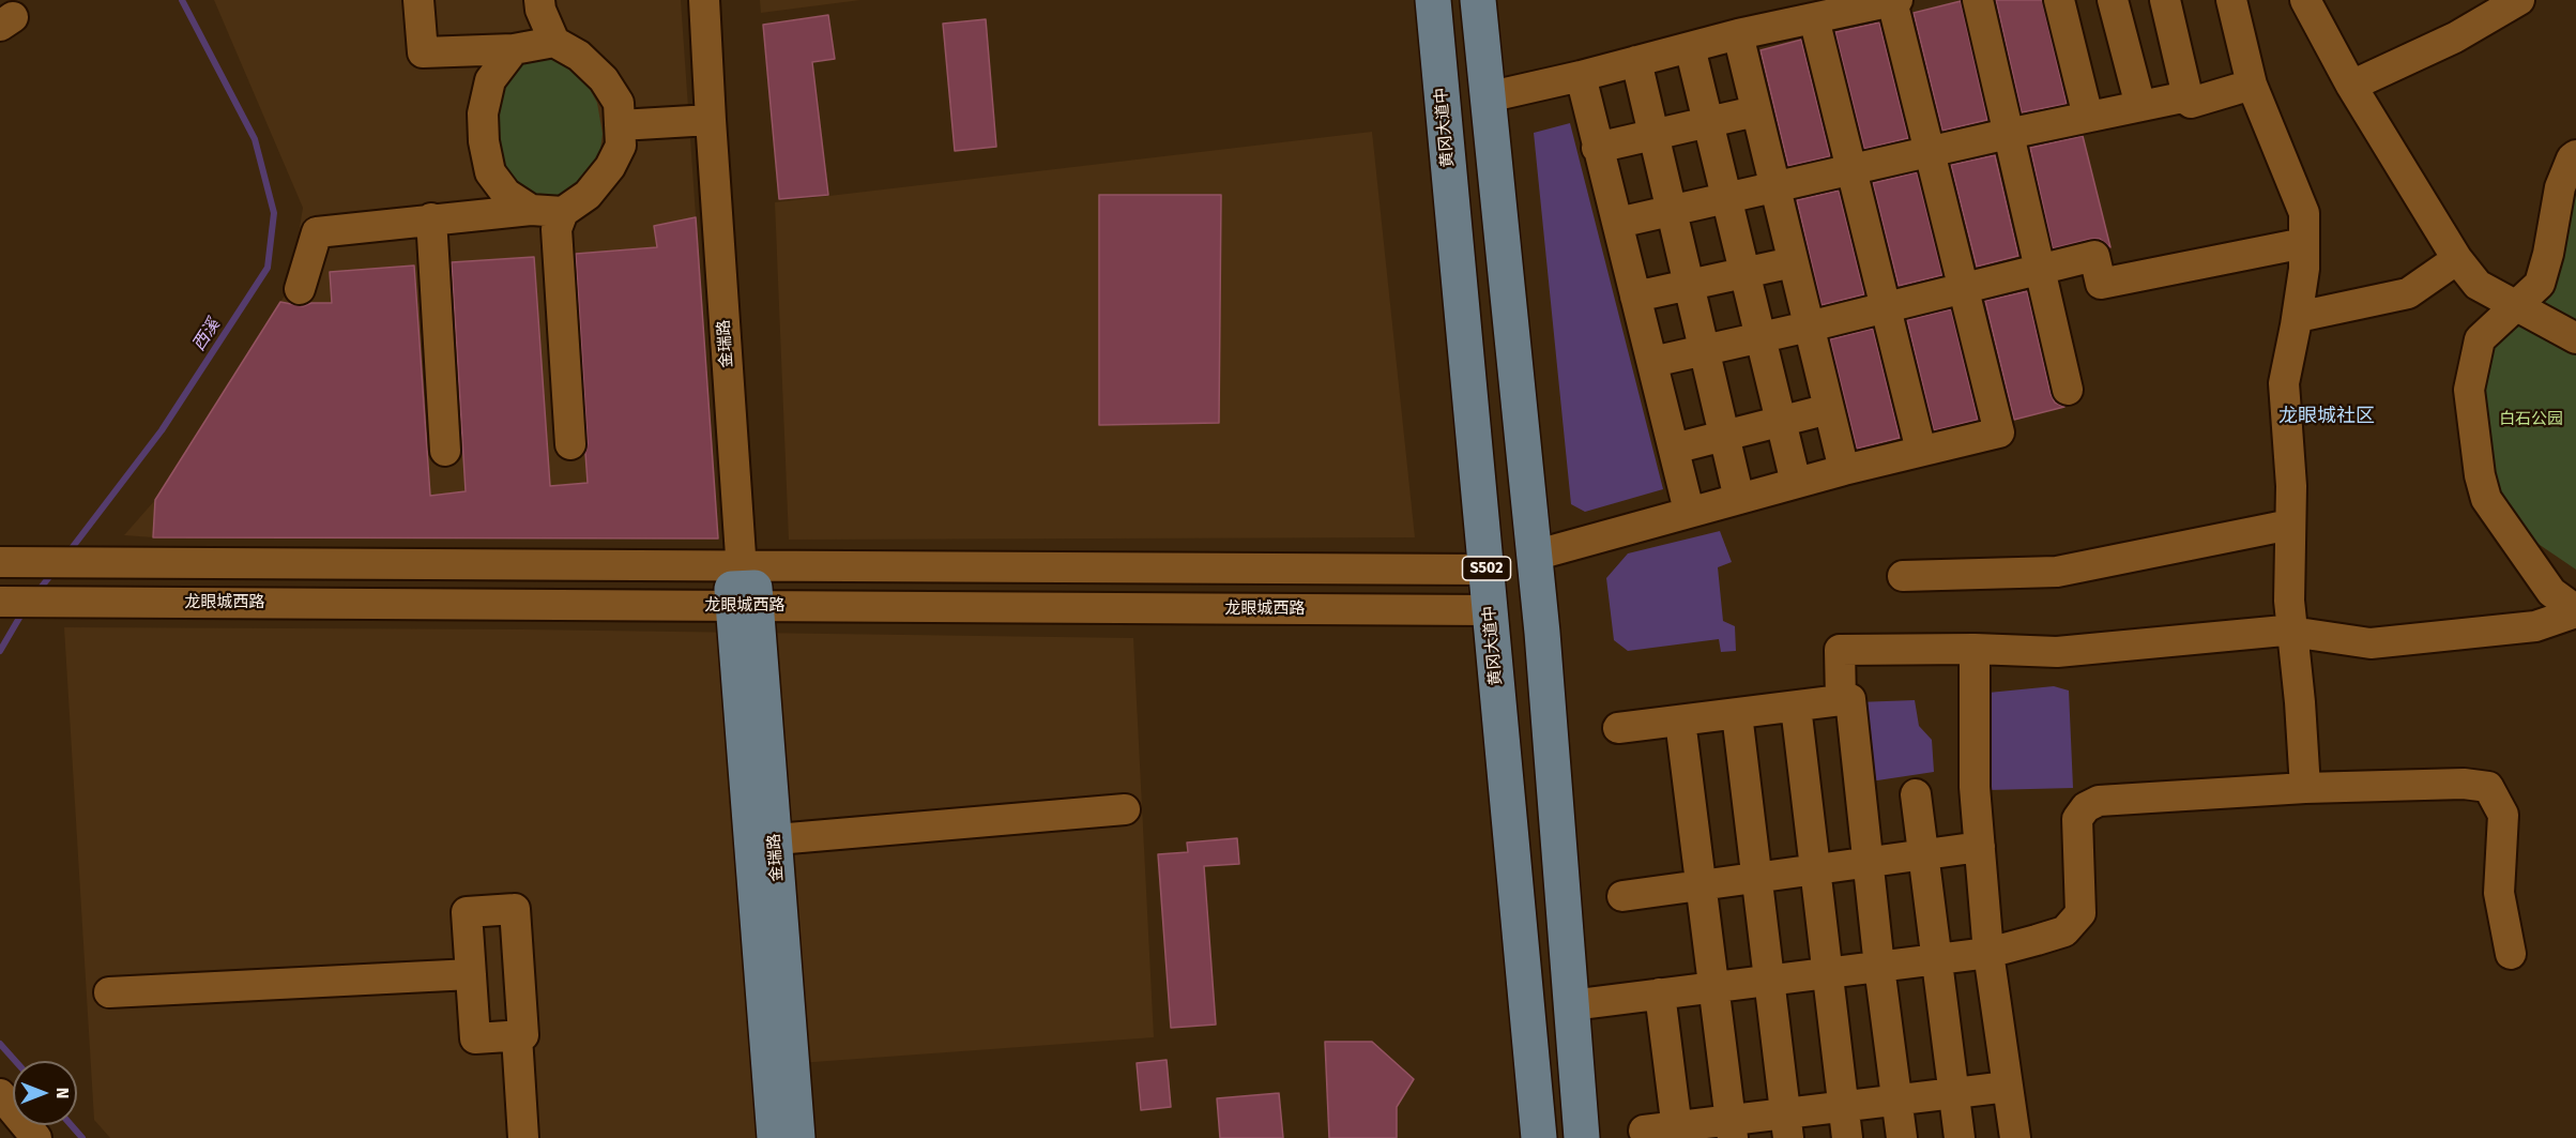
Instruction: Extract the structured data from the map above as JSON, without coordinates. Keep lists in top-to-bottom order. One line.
{"streets":{"main road":["黄冈大道中","金瑞路","S502"],"street":["龙眼城西路"]},"crossings":[["黄冈大道中","龙眼城西路"]],"districts":["龙眼城社区"],"water":["西溪"],"parks":["白石公园"],"north":"right"}
